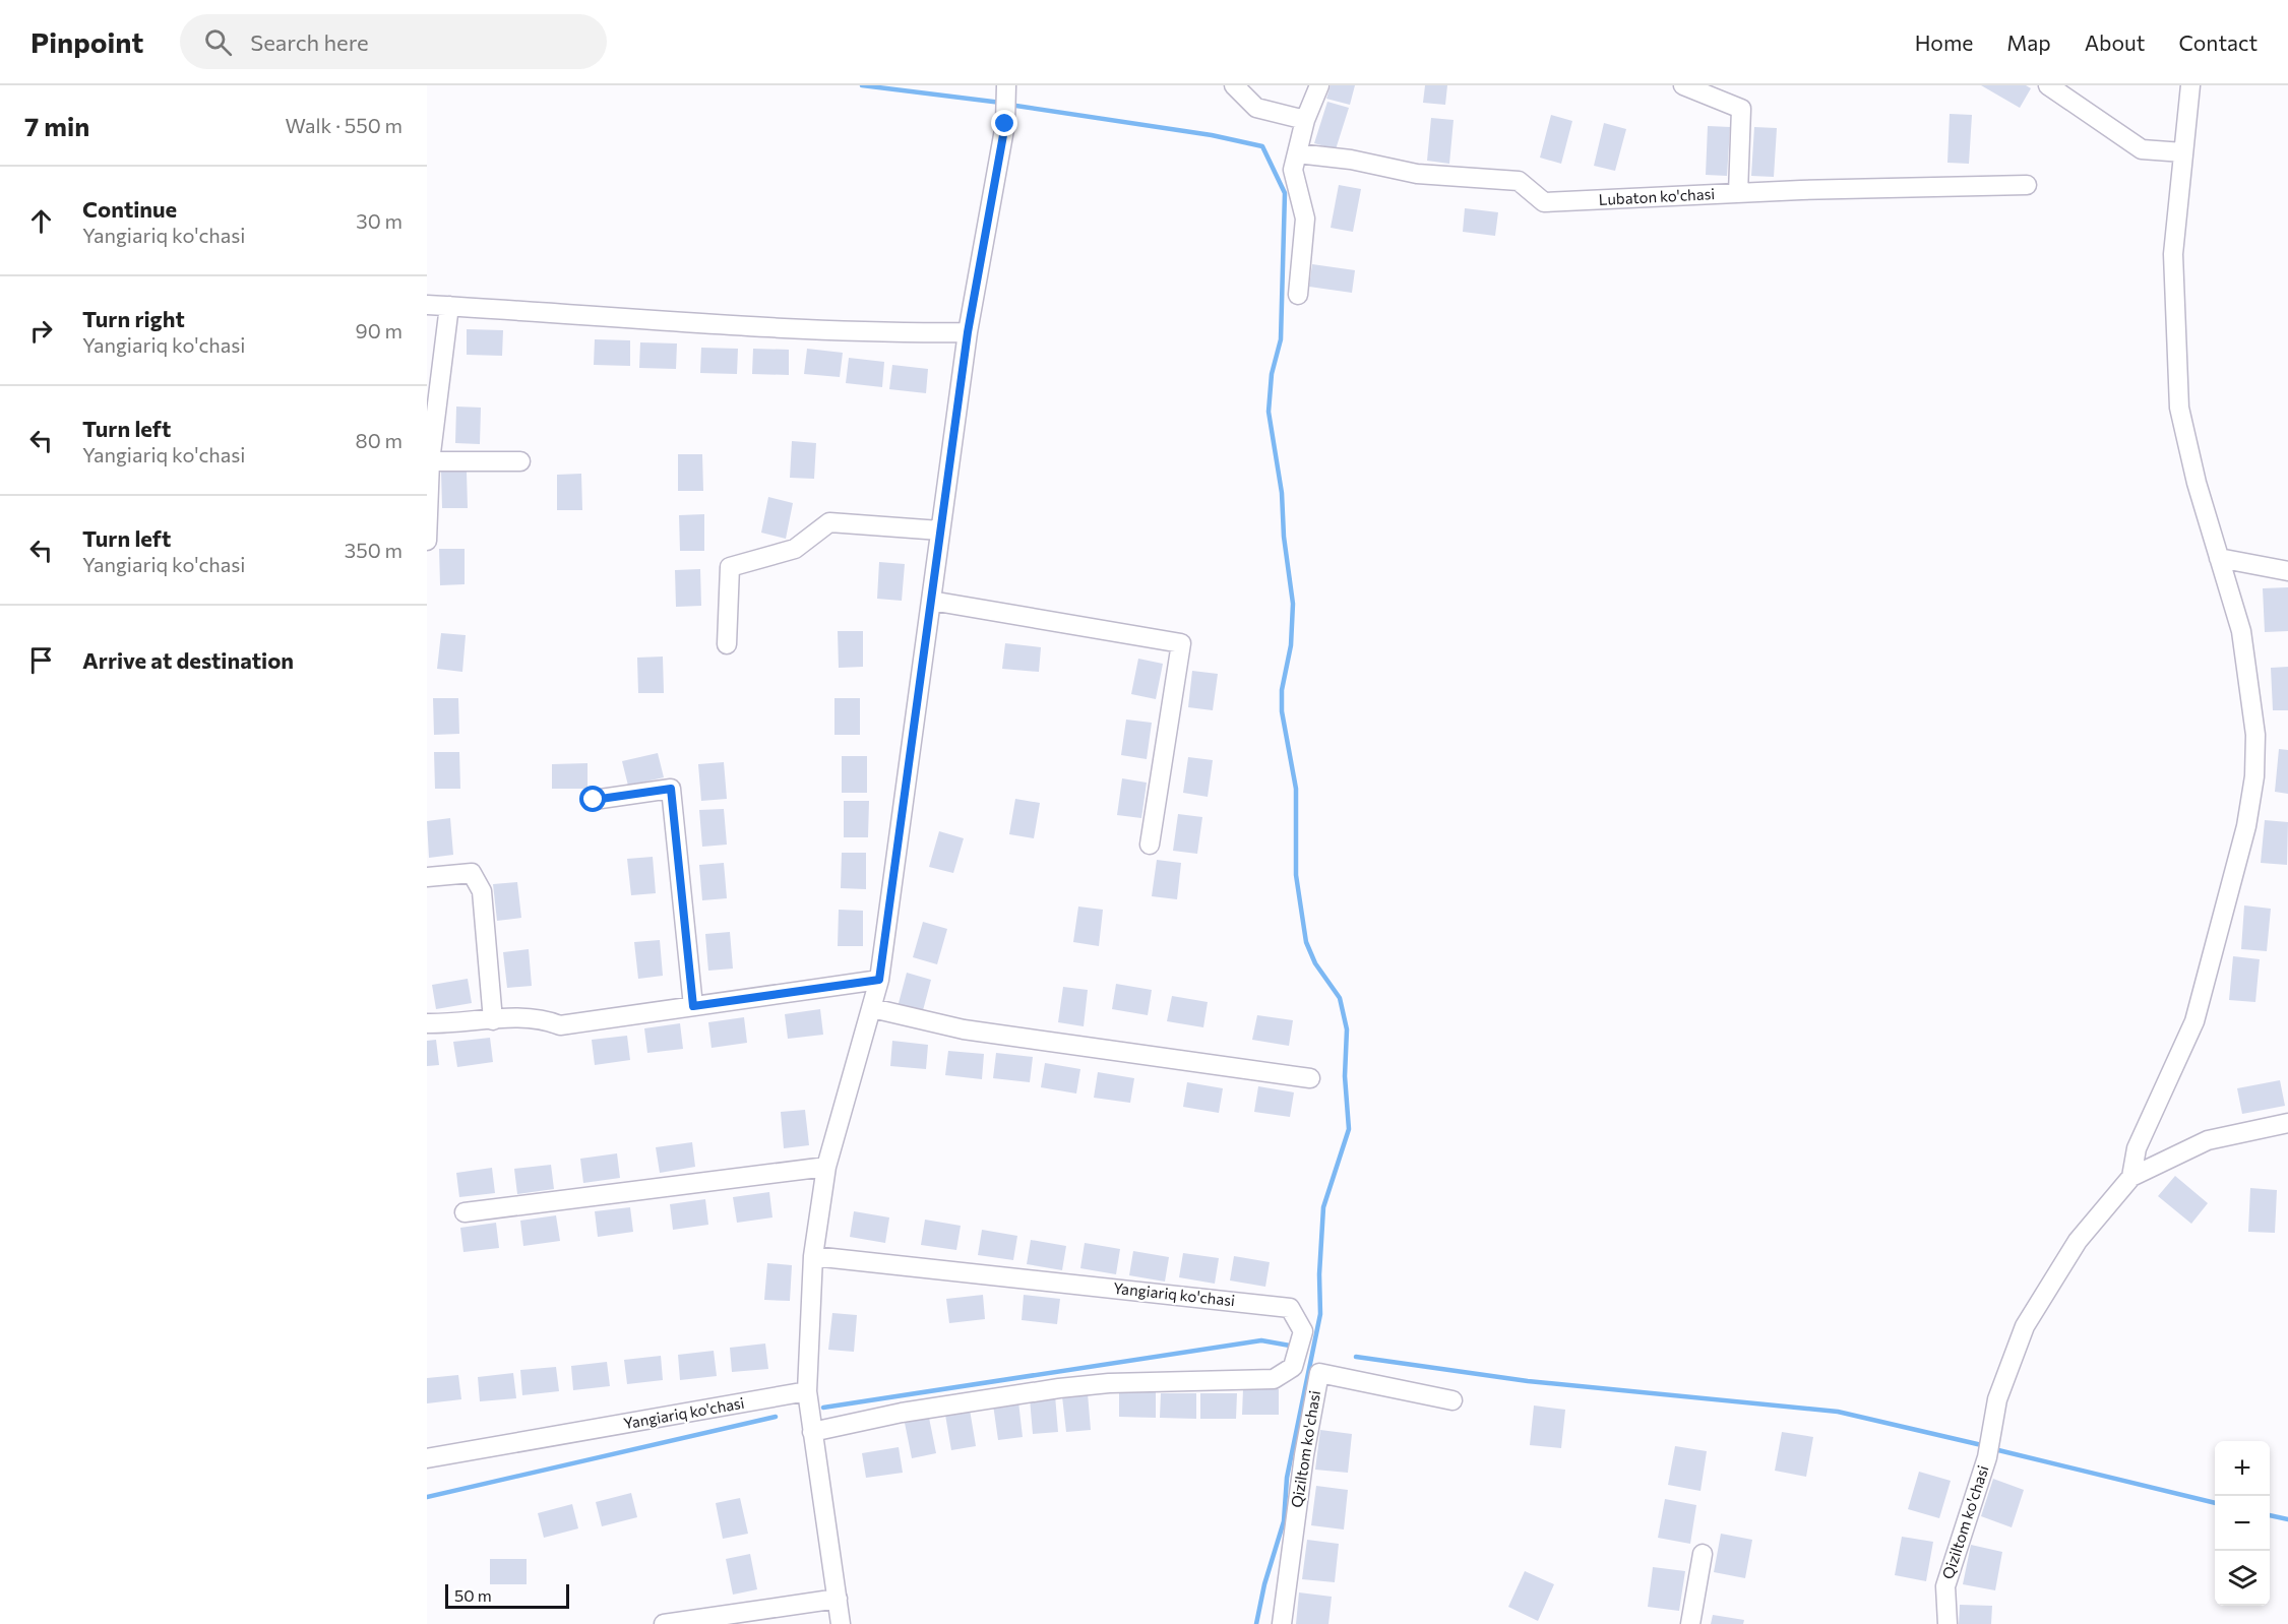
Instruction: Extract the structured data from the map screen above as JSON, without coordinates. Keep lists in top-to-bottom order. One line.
{"streets":{"street":["Lubaton ko'chasi","Yangiariq ko'chasi","Qiziltom ko'chasi"]},"scale_bar":"50 m","page":{"header":"Pinpoint","search":"Search here","nav":["Home","Map","About","Contact"],"heading":["7 min","Walk · 550 m"],"list":[["Continue","Yangiariq ko'chasi","30 m"],["Turn right","Yangiariq ko'chasi","90 m"],["Turn left","Yangiariq ko'chasi","80 m"],["Turn left","Yangiariq ko'chasi","350 m"],"Arrive at destination"],"map_buttons":["+","−"],"scale":"50 m"}}
